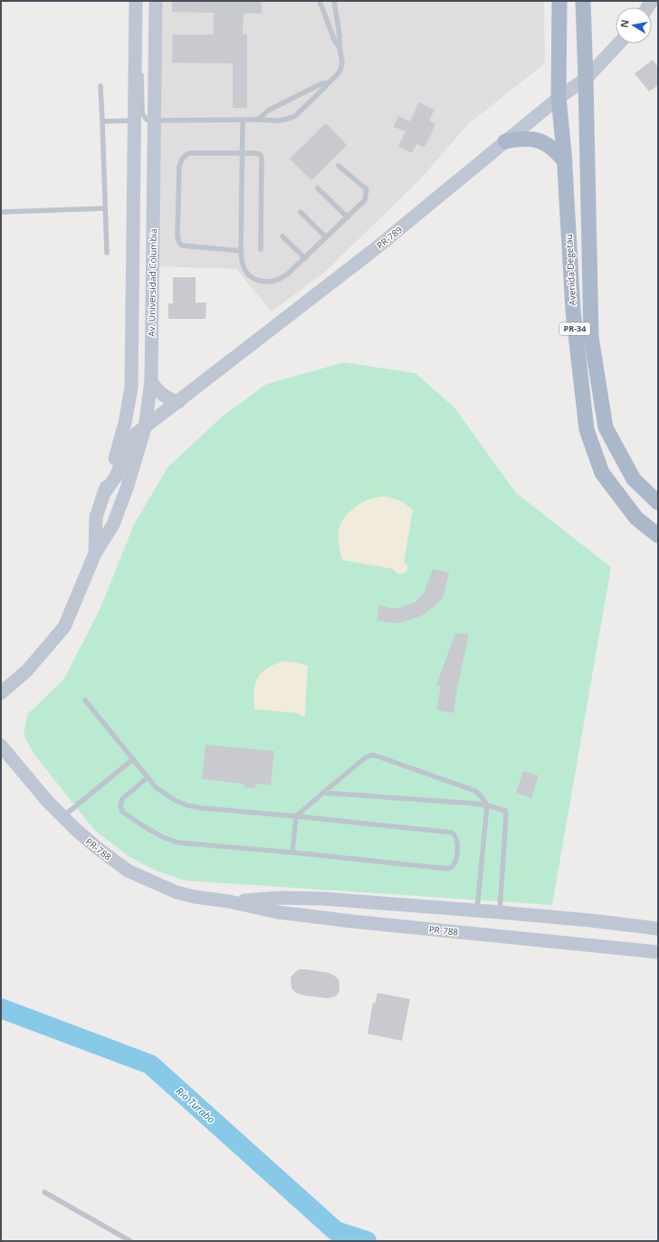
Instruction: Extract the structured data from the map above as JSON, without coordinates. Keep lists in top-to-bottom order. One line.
{"streets":{"main road":["Avenida Degetau","PR-34"],"street":["PR-789","Av. Universidad Columbia","PR-788"]},"crossings":[["PR-789","Avenida Degetau"],["PR-789","Av. Universidad Columbia"]],"water":["Río Turabo"],"north":"left"}
